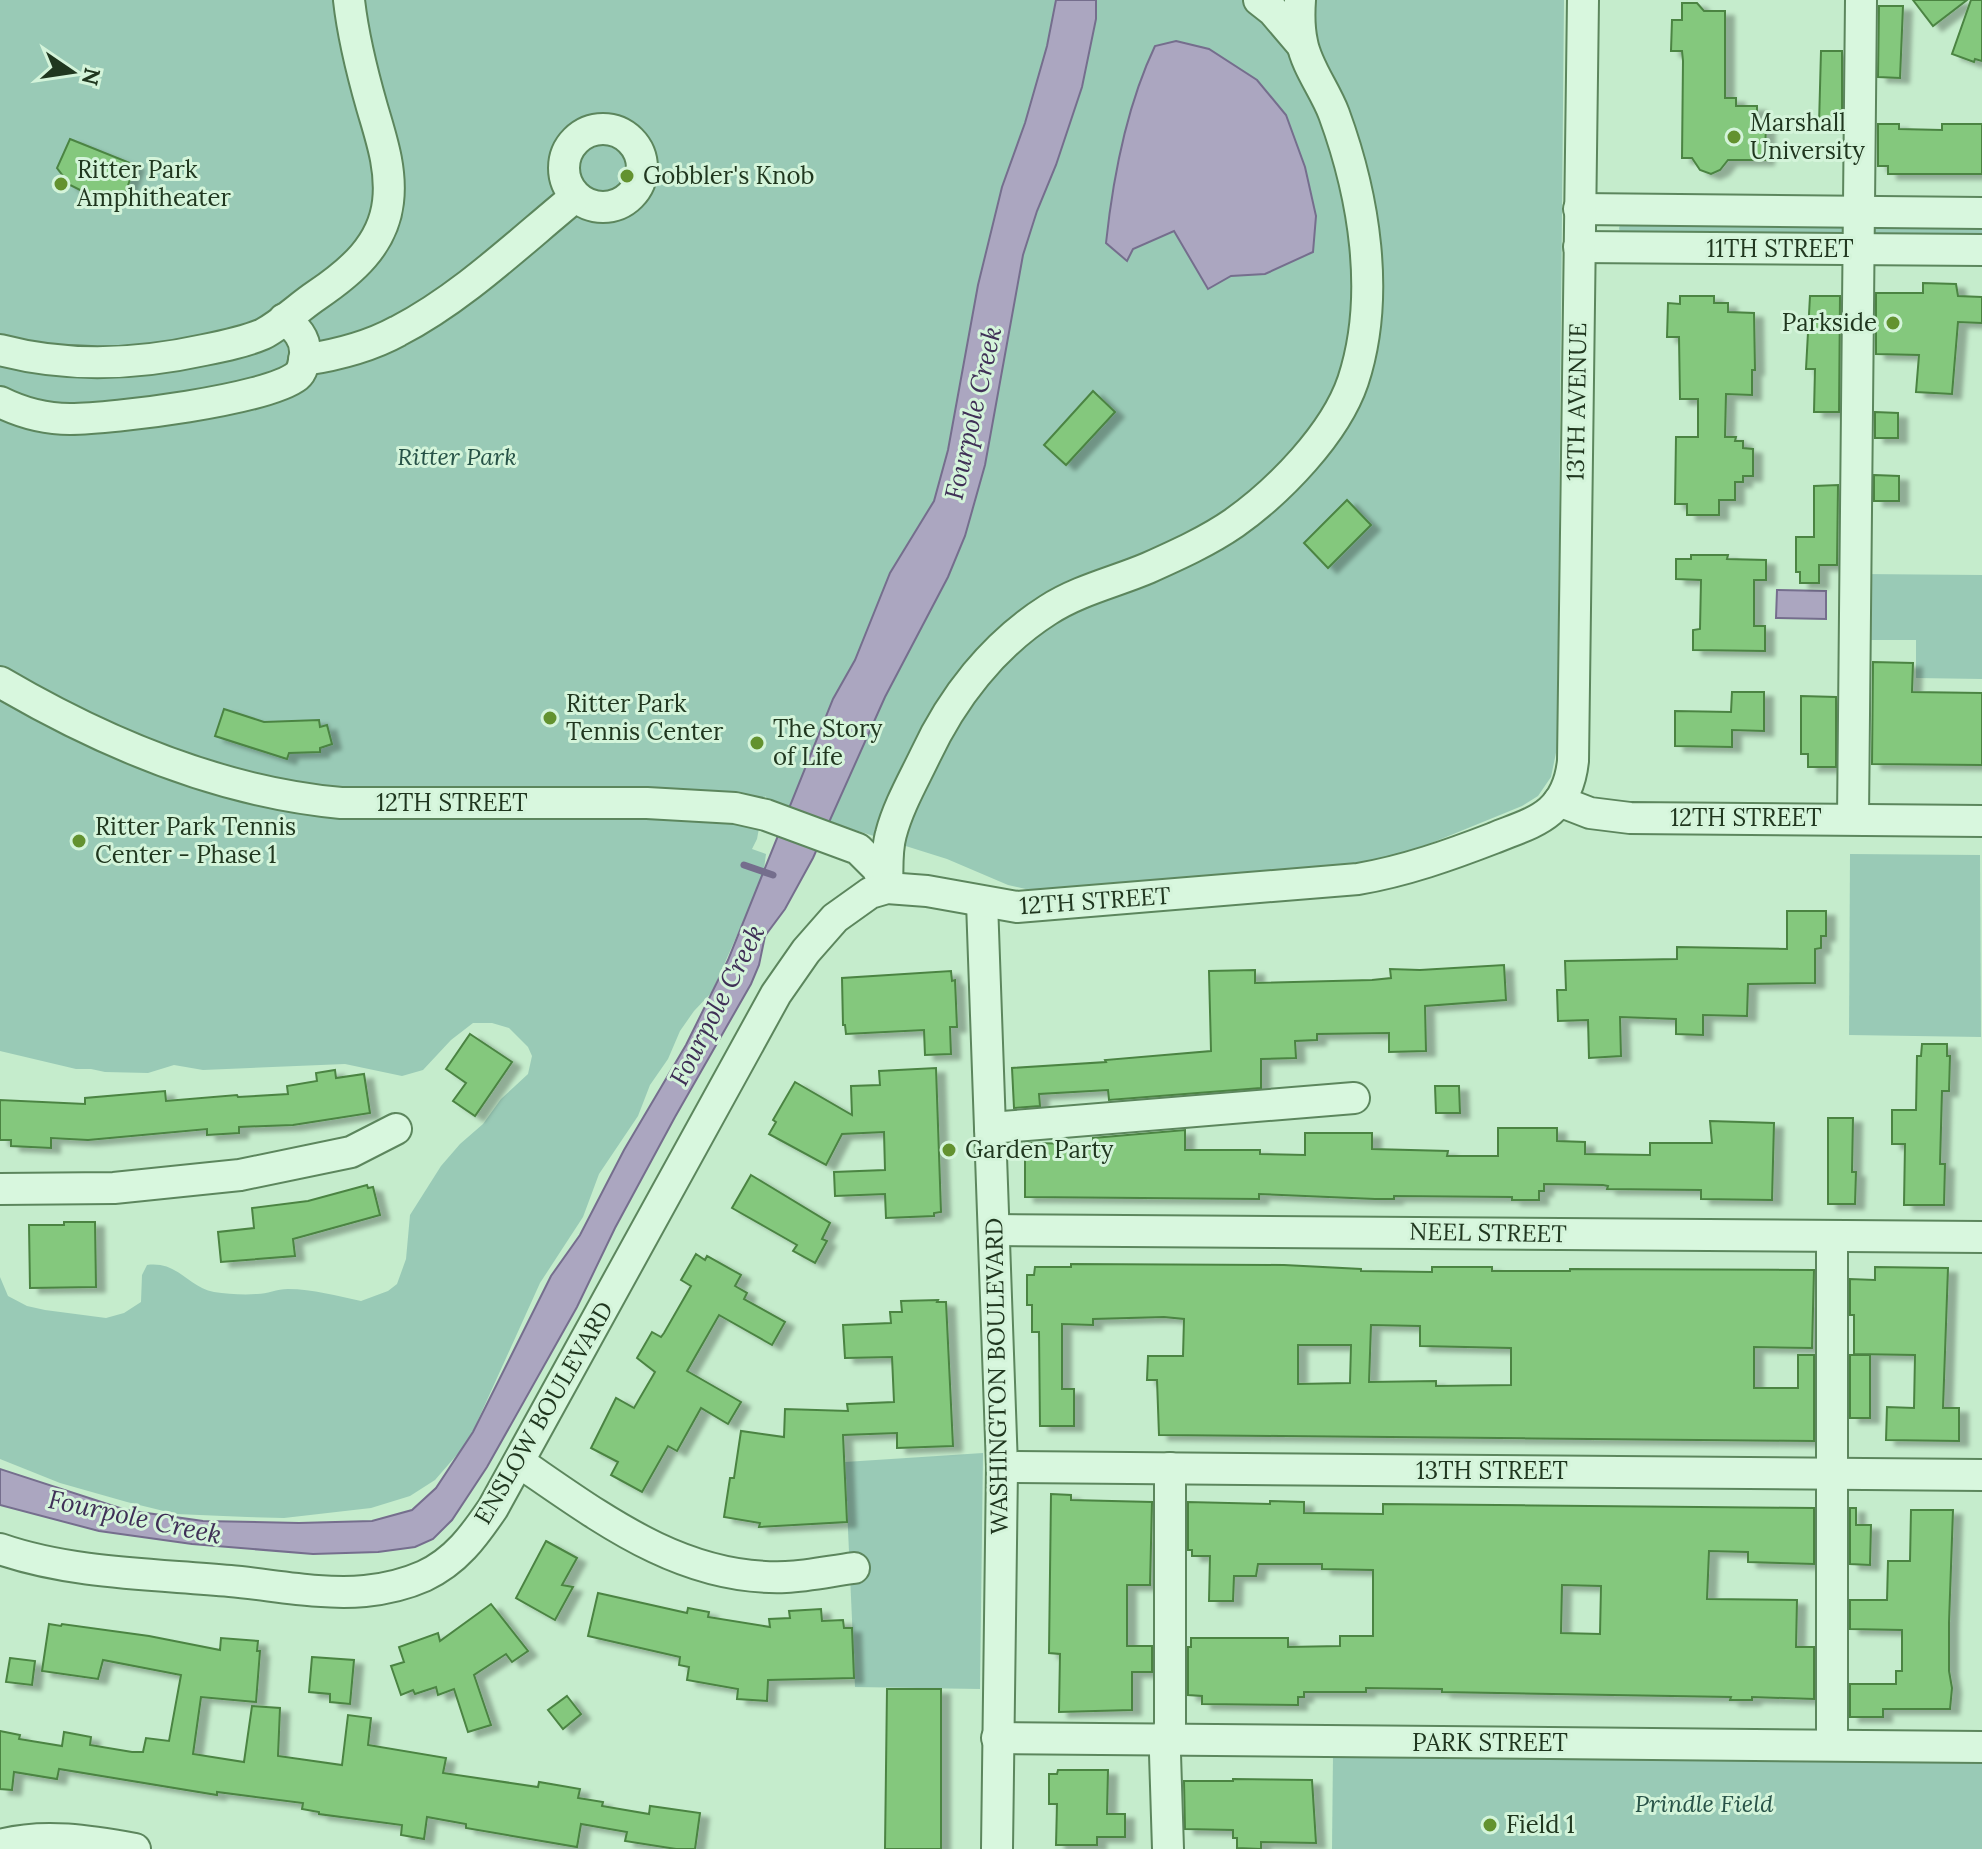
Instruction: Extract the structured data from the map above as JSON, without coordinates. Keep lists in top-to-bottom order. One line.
{"streets":{"street":["11TH STREET","13TH AVENUE","12TH STREET","NEEL STREET","WASHINGTON BOULEVARD","ENSLOW BOULEVARD","13TH STREET","PARK STREET"]},"crossings":[["11TH STREET","13TH AVENUE"],["13TH AVENUE","12TH STREET"],["12TH STREET","WASHINGTON BOULEVARD"],["12TH STREET","ENSLOW BOULEVARD"],["NEEL STREET","WASHINGTON BOULEVARD"],["WASHINGTON BOULEVARD","13TH STREET"],["WASHINGTON BOULEVARD","PARK STREET"]],"water":["Fourpole Creek"],"parks":["Ritter Park","Prindle Field"],"places":["Marshall University","Gobbler's Knob","Ritter Park Amphitheater","Parkside","Ritter Park Tennis Center","The Story of Life","Ritter Park Tennis Center - Phase 1","Garden Party","Field 1"],"north":"right"}
